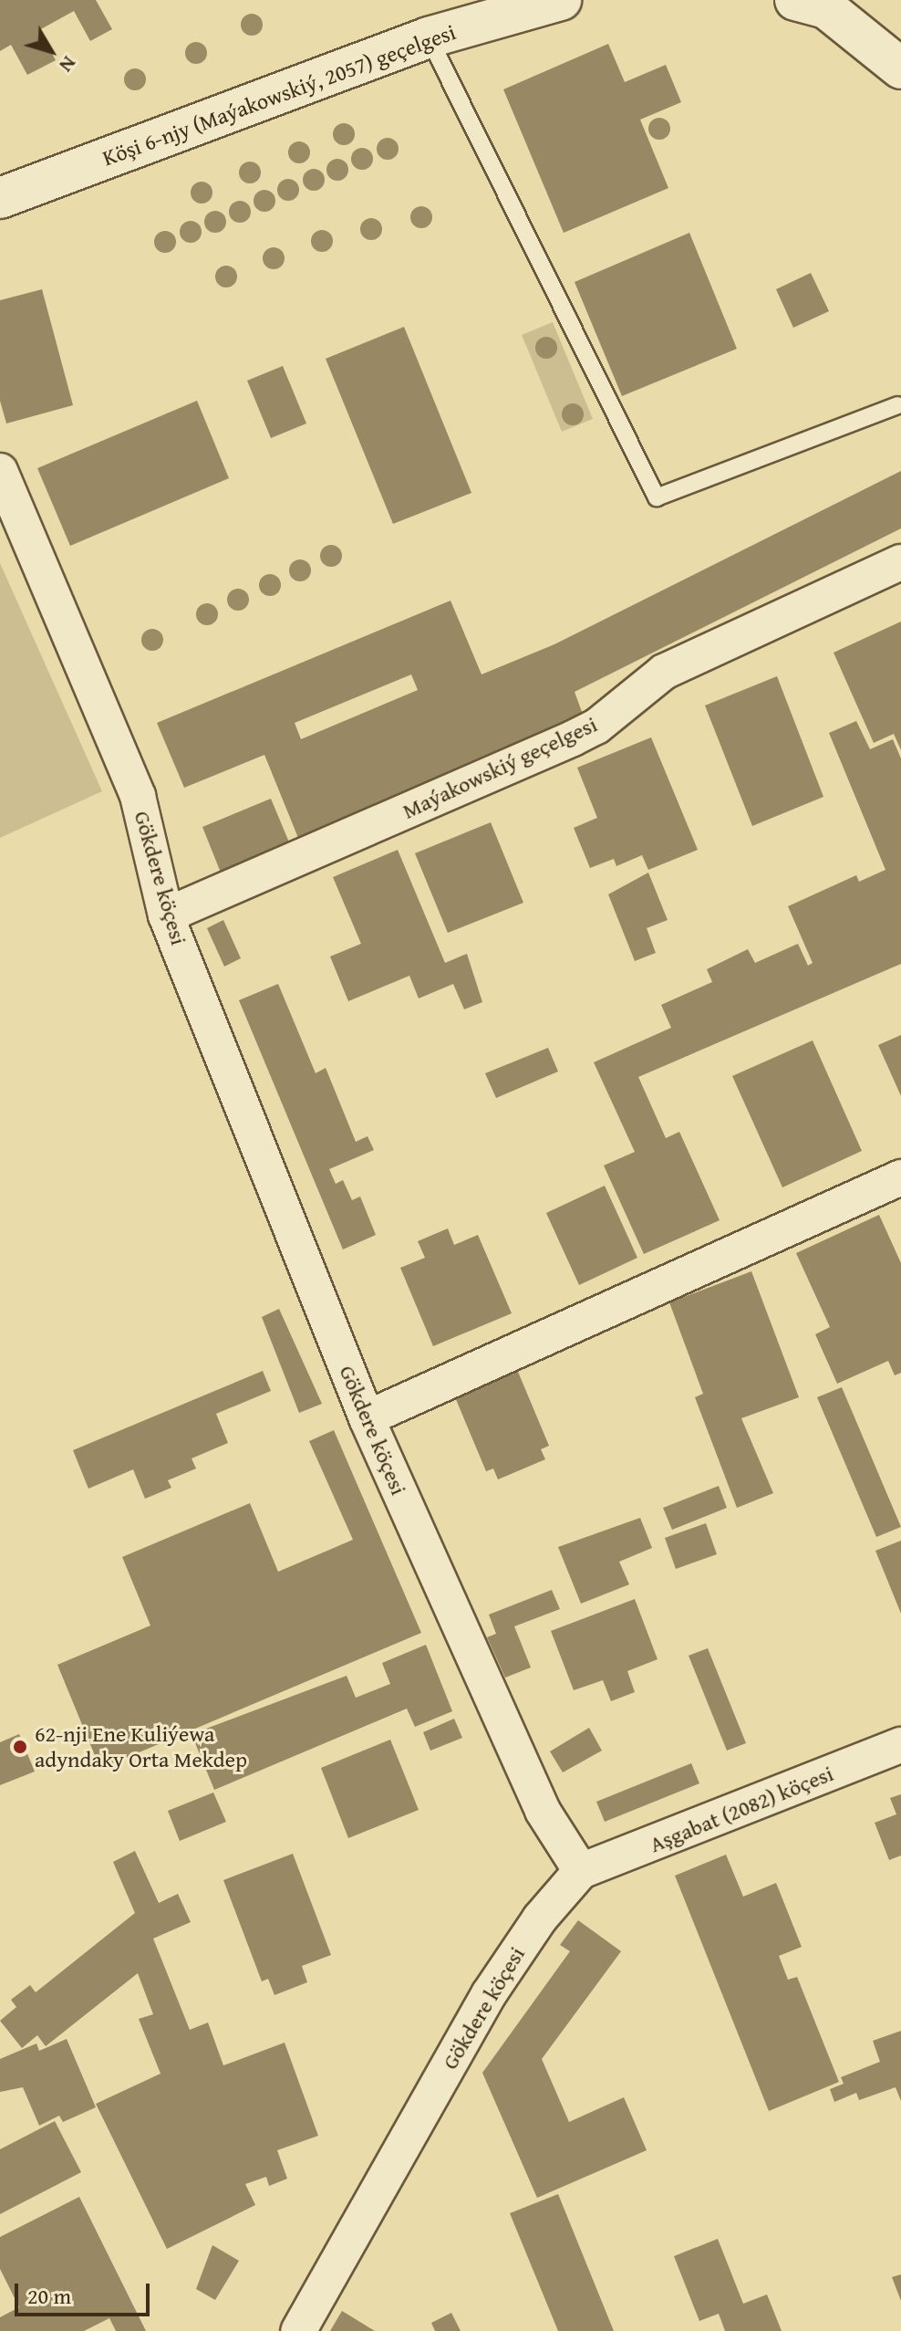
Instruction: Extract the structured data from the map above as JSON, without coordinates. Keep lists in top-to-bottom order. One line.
{"streets":{"street":["Köşi 6-njy (Maýakowskiý, 2057) geçelgesi","Maýakowskiý geçelgesi","Gökdere köçesi","Aşgabat (2082) köçesi"]},"crossings":[["Maýakowskiý geçelgesi","Gökdere köçesi"],["Gökdere köçesi","Aşgabat (2082) köçesi"]],"places":["62-nji Ene Kuliýewa adyndaky Orta Mekdep"],"scale_bar":"20 m","north":"bottom right"}
